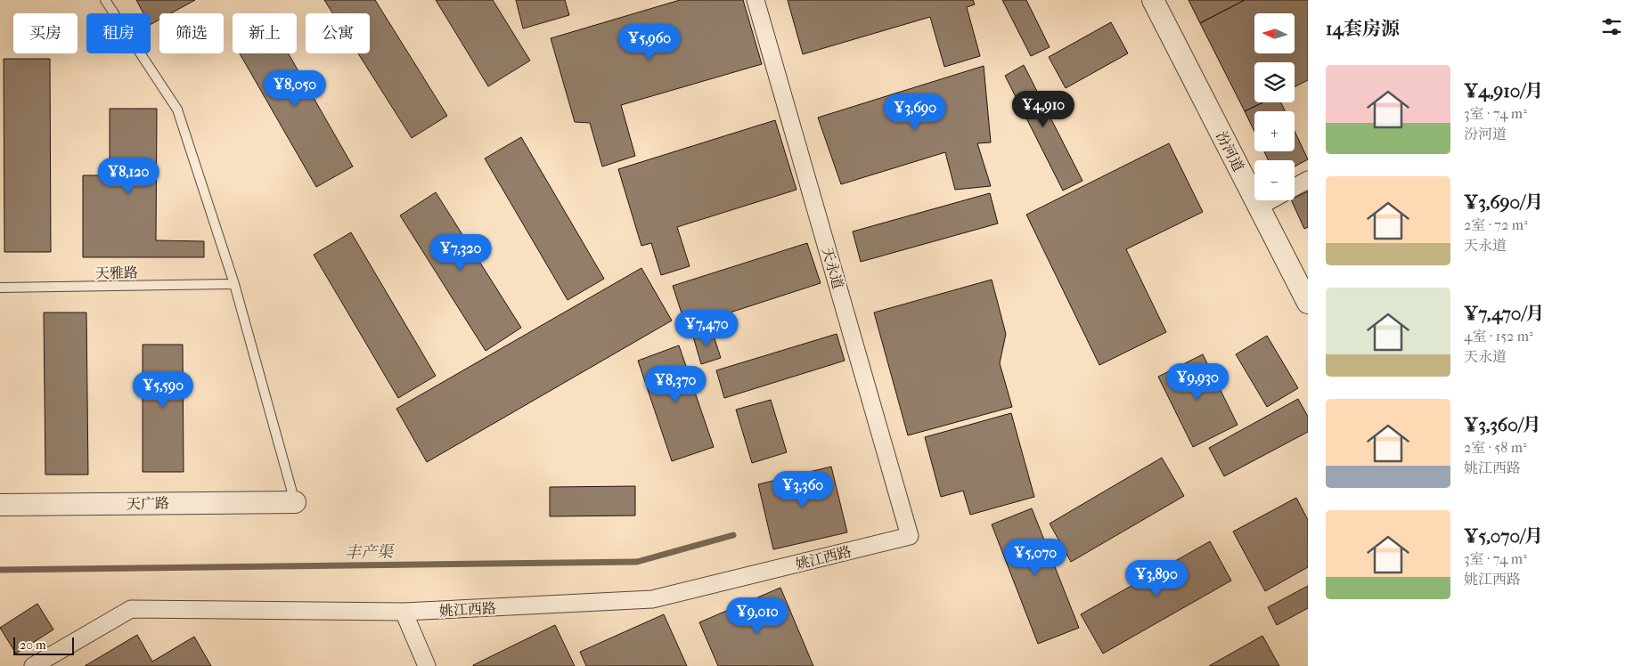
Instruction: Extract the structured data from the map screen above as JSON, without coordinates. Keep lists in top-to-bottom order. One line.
{"streets":{"street":["汾河道","天永道","天广路","姚江西路"],"lane":["天雅路"]},"crossings":[["天永道","姚江西路"]],"water":["丰产渠"],"scale_bar":"20 m","north":"left","page":{"heading":"14套房源","map_buttons":["+","−"],"chip":["买房","租房","筛选","新上","公寓"],"price":["¥5,960","¥8,050","¥4,910","¥3,690","¥8,120","¥7,320","¥7,470","¥9,930","¥8,370","¥5,590","¥3,360","¥5,070","¥3,890","¥9,010"],"list":[{"name":"¥4,910/月","note":"3室 · 74 m² · 汾河道"},{"name":"¥3,690/月","note":"2室 · 72 m² · 天永道"},{"name":"¥7,470/月","note":"4室 · 152 m² · 天永道"},{"name":"¥3,360/月","note":"2室 · 58 m² · 姚江西路"},{"name":"¥5,070/月","note":"3室 · 74 m² · 姚江西路"}],"scale":"20 m"}}
